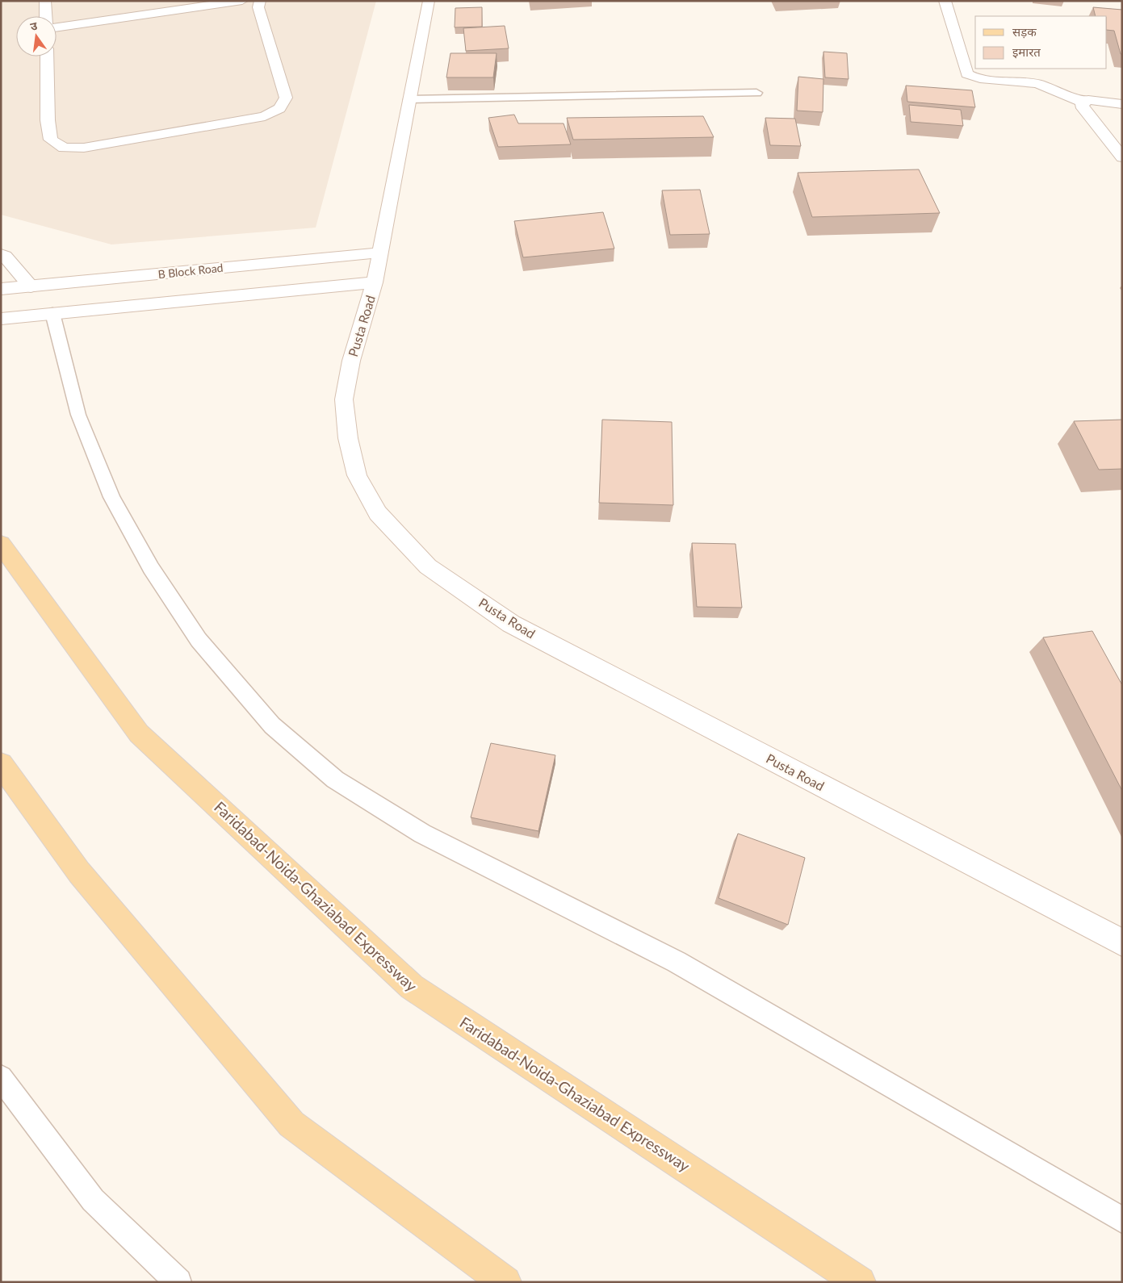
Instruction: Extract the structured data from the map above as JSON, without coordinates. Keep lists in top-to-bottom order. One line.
{"streets":{"main road":["Faridabad-Noida-Ghaziabad Expressway"],"street":["B Block Road","Pusta Road"]},"crossings":[["B Block Road","Pusta Road"]],"legend":["सड़क","इमारत"],"north":"top"}
